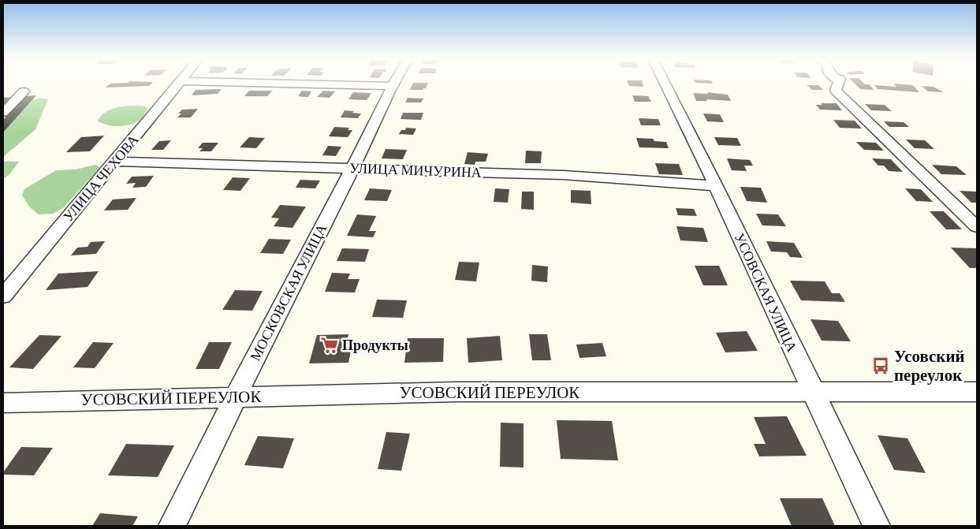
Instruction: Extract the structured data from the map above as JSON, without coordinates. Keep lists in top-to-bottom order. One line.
{"streets":{"street":["УЛИЦА МИЧУРИНА","УЛИЦА ЧЕХОВА","МОСКОВСКАЯ УЛИЦА","УСОВСКАЯ УЛИЦА","УСОВСКИЙ ПЕРЕУЛОК"]},"crossings":[["УЛИЦА МИЧУРИНА","УЛИЦА ЧЕХОВА"],["УЛИЦА МИЧУРИНА","МОСКОВСКАЯ УЛИЦА"],["УЛИЦА МИЧУРИНА","УСОВСКАЯ УЛИЦА"],["МОСКОВСКАЯ УЛИЦА","УСОВСКИЙ ПЕРЕУЛОК"],["УСОВСКАЯ УЛИЦА","УСОВСКИЙ ПЕРЕУЛОК"]],"places":{"supermarket":["Продукты"],"bus stop":["Усовский переулок"]}}
